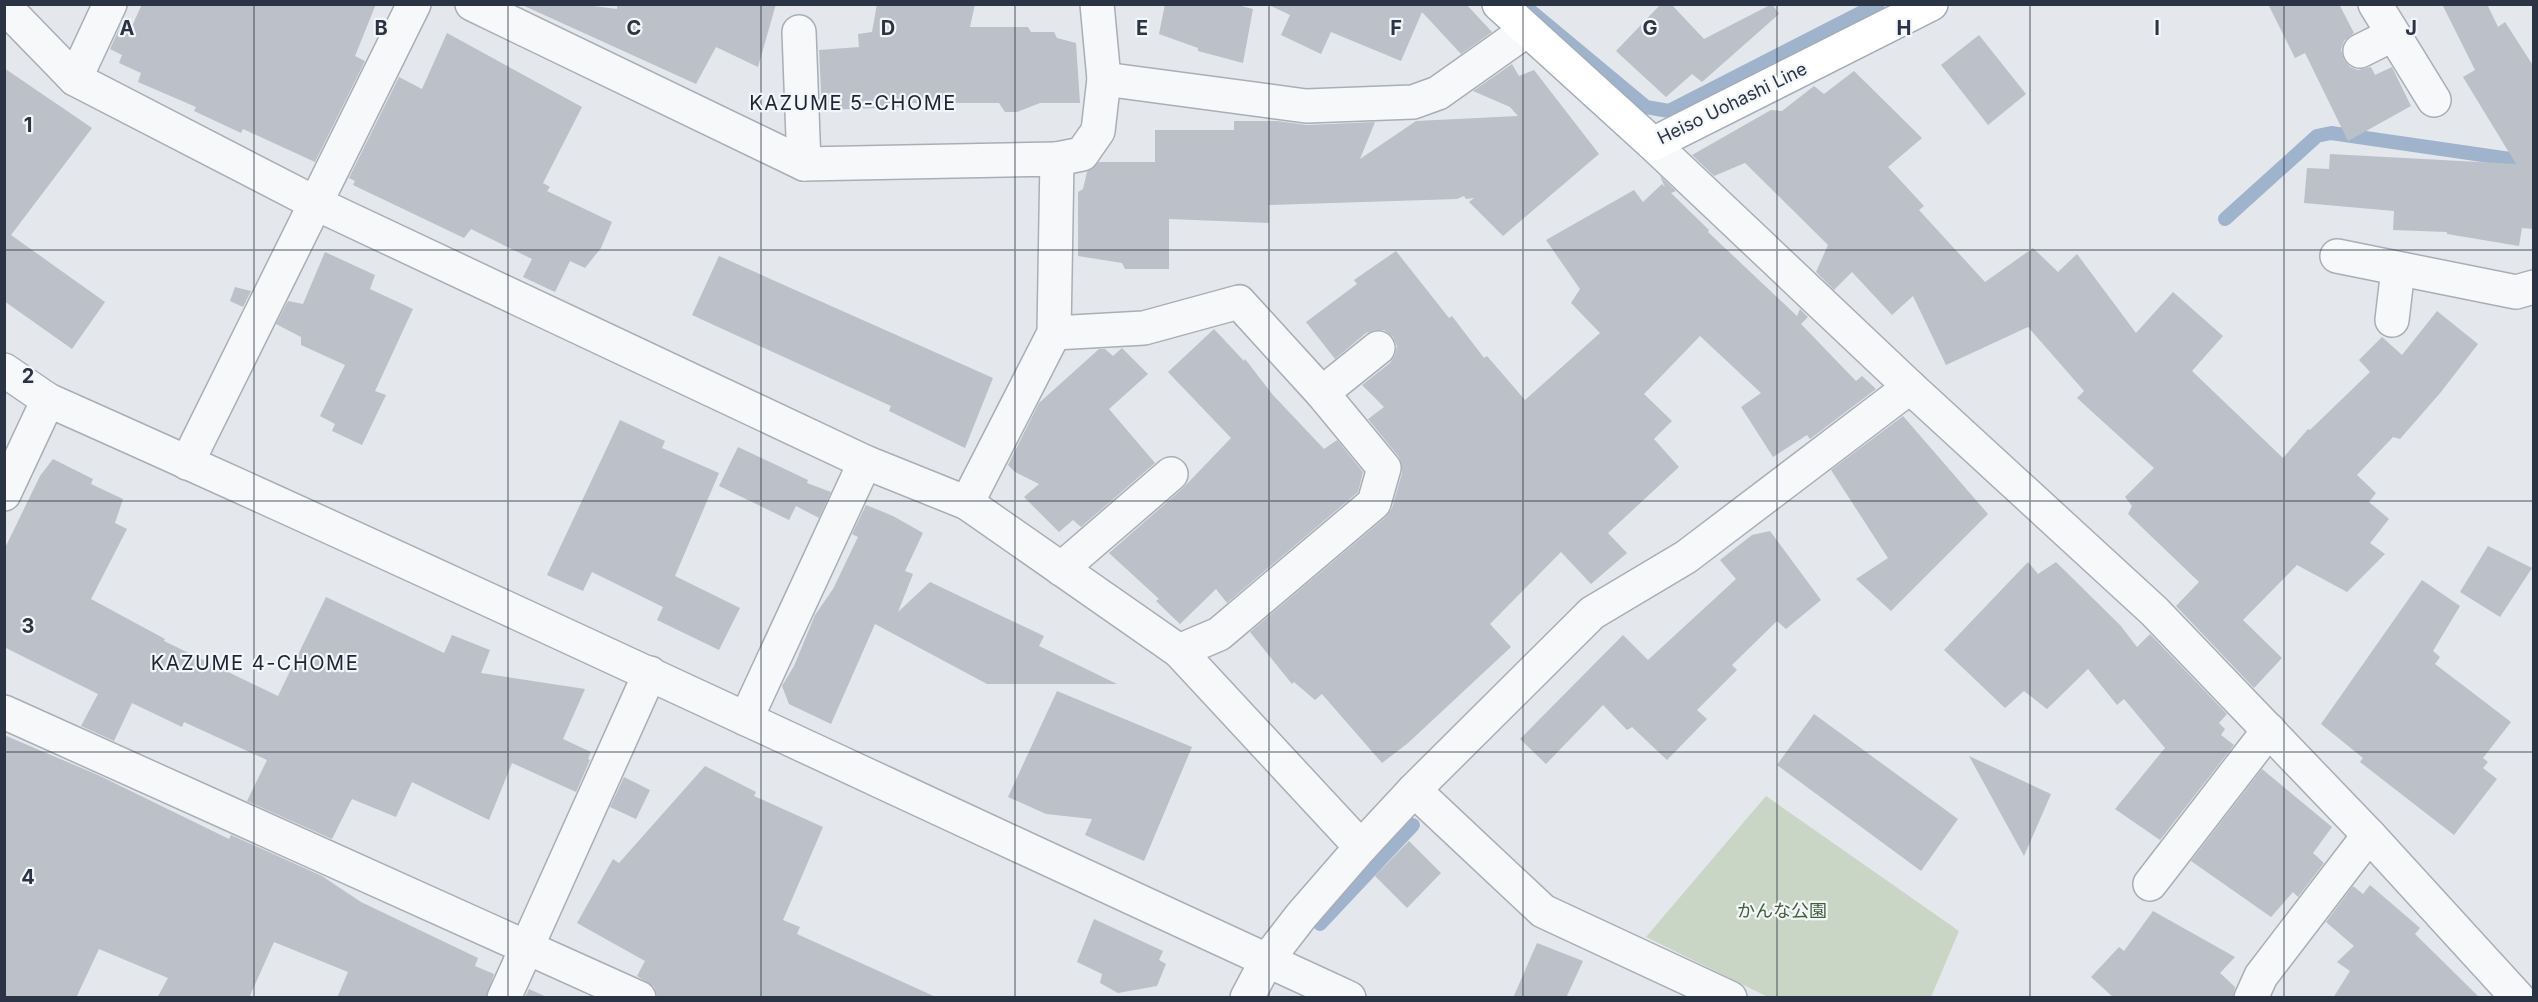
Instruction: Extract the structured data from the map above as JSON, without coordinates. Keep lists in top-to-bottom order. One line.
{"streets":{"main road":["Heiso Uohashi Line"]},"districts":["KAZUME 5-CHOME","KAZUME 4-CHOME"],"parks":["かんな公園"],"grid":{"columns":["A","B","C","D","E","F","G","H","I","J"],"rows":["1","2","3","4"]}}
